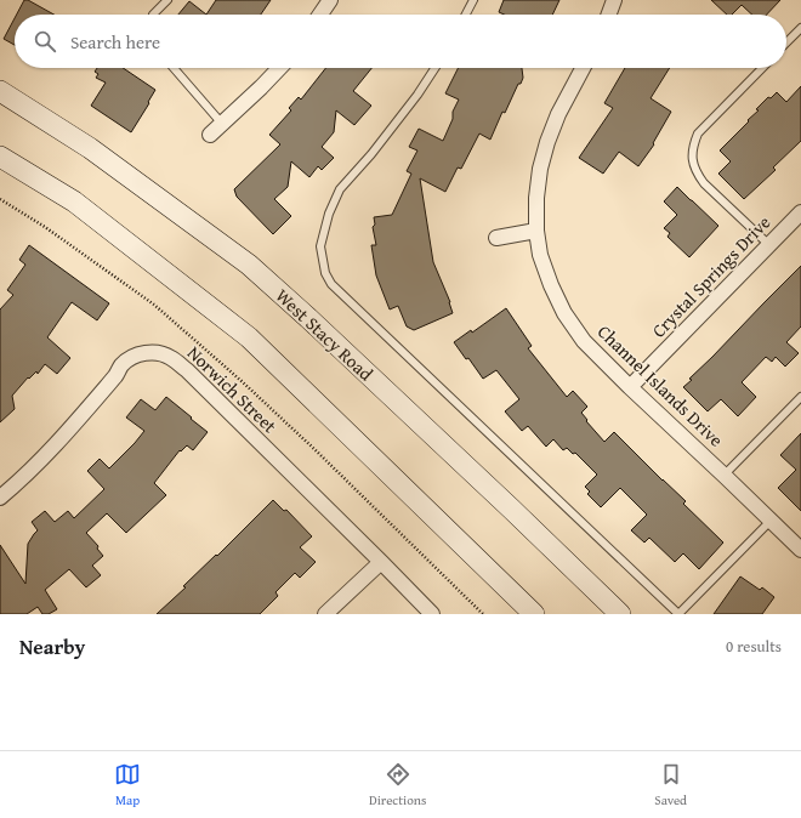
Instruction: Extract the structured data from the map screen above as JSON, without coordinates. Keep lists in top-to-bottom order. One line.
{"streets":{"main road":["West Stacy Road"],"street":["Crystal Springs Drive","Channel Islands Drive","Norwich Street"]},"crossings":[["Crystal Springs Drive","Channel Islands Drive"]],"page":{"search":"Search here","heading":["Nearby","0 results"],"nav":["Map","Directions","Saved"]}}
